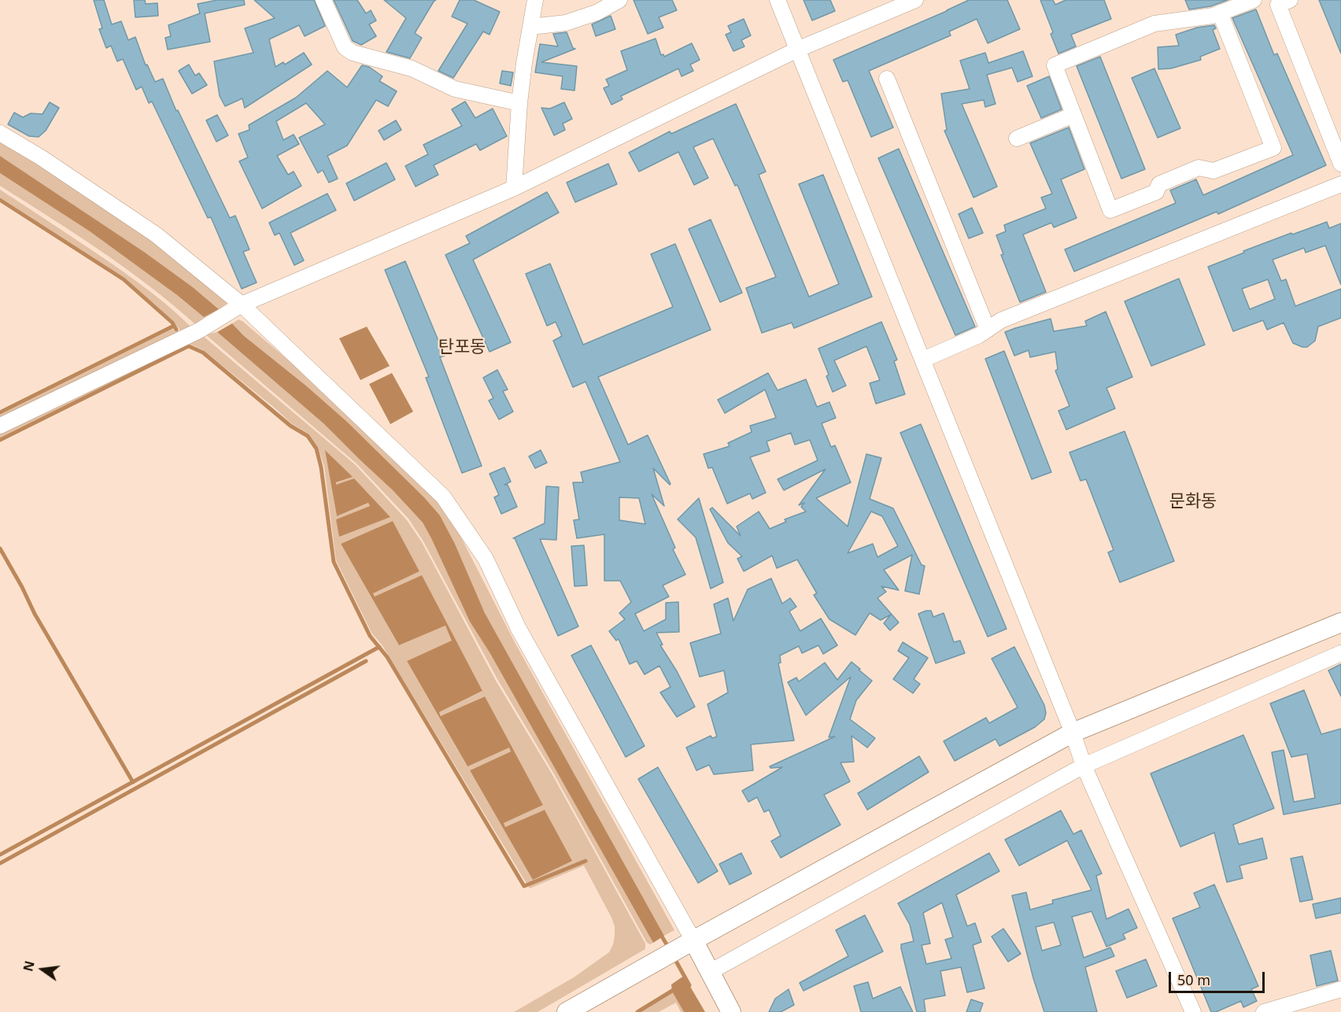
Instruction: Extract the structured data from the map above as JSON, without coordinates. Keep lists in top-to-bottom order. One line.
{"districts":["탄포동","문화동"],"scale_bar":"50 m","north":"left"}
